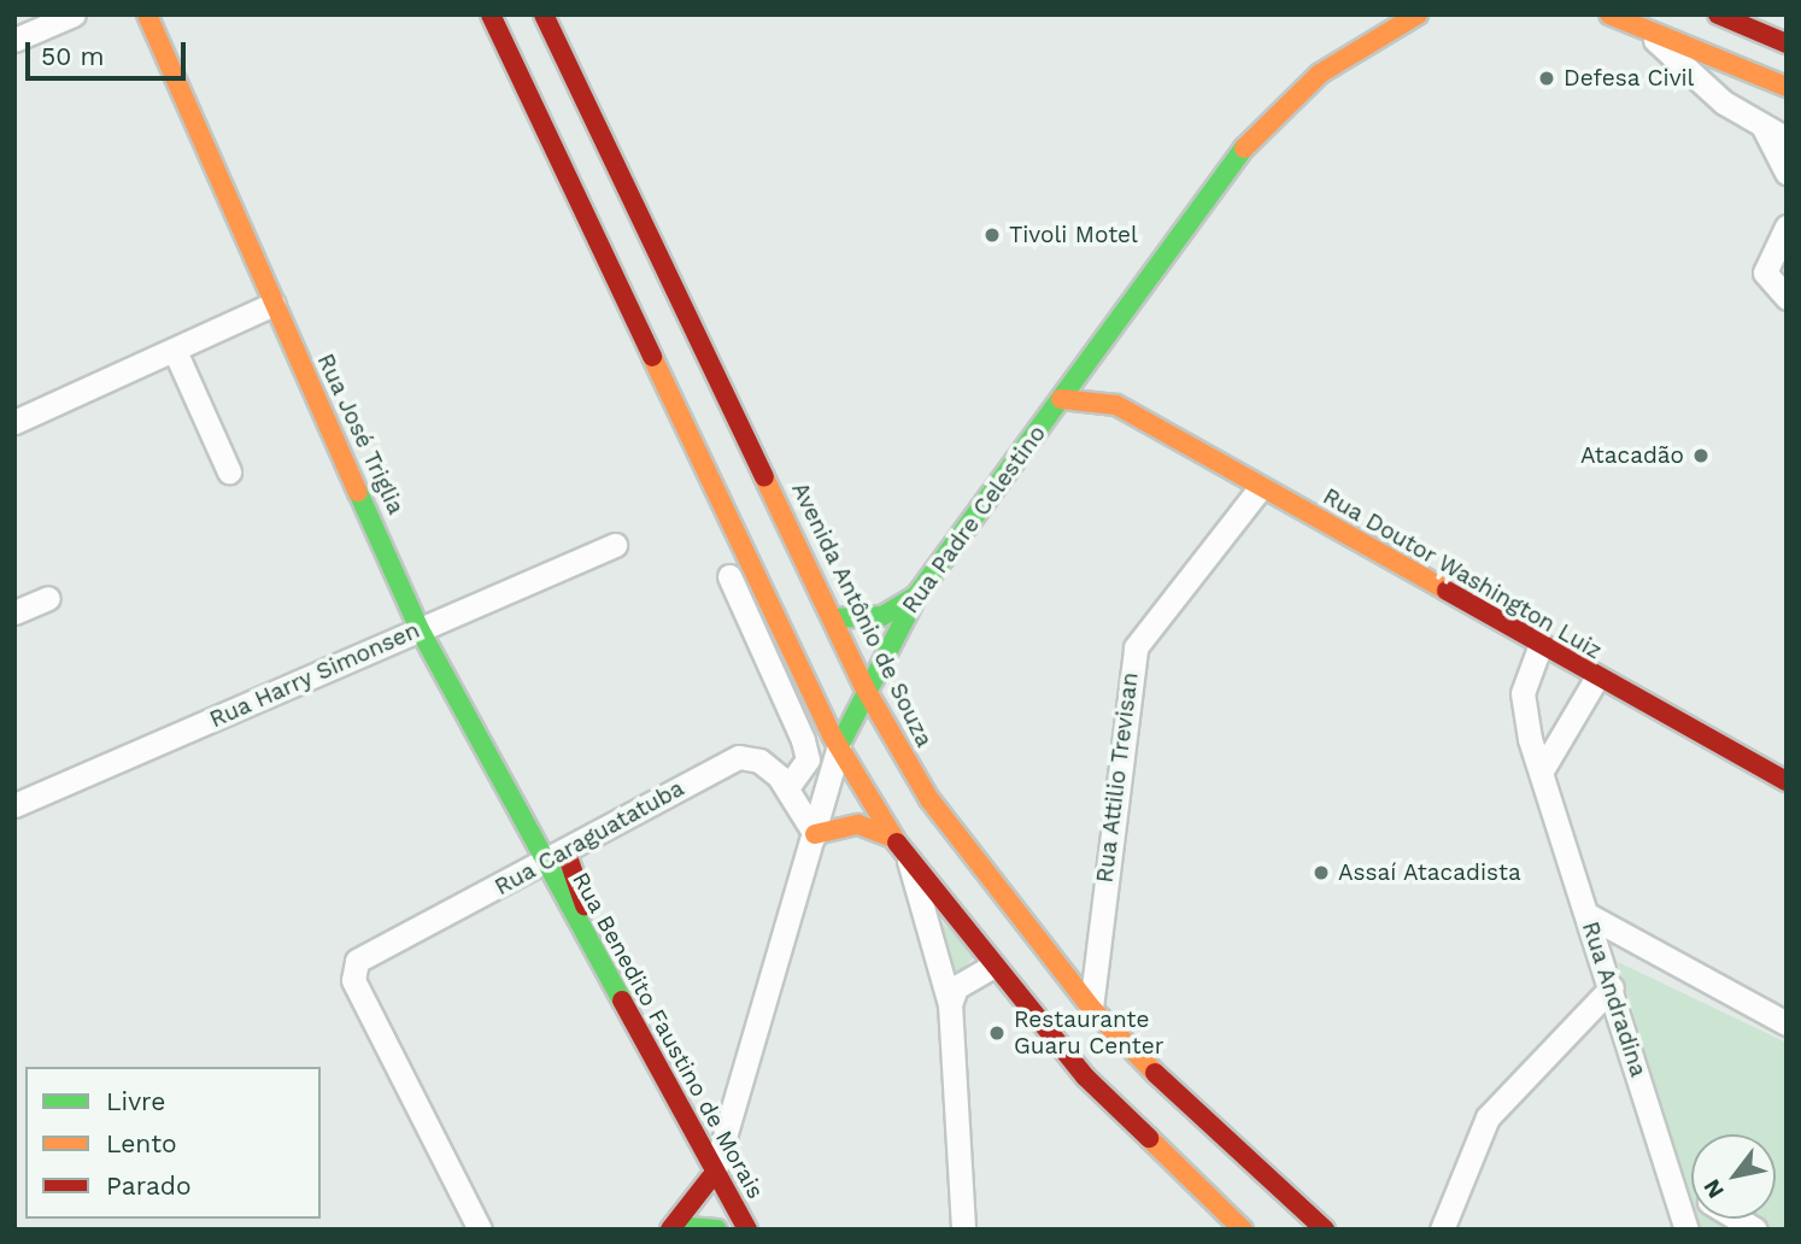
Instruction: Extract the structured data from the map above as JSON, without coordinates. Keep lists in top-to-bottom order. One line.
{"streets":{"main road":["Rua José Triglia","Rua Padre Celestino","Rua Doutor Washington Luiz","Avenida Antônio de Souza","Rua Benedito Faustino de Morais"],"street":["Rua Harry Simonsen","Rua Attilio Trevisan","Rua Caraguatatuba","Rua Andradina"]},"crossings":[["Rua José Triglia","Rua Harry Simonsen"],["Rua José Triglia","Rua Caraguatatuba"],["Rua José Triglia","Rua Benedito Faustino de Morais"],["Rua Padre Celestino","Rua Doutor Washington Luiz"],["Rua Padre Celestino","Avenida Antônio de Souza"],["Rua Padre Celestino","Rua Caraguatatuba"],["Rua Padre Celestino","Rua Benedito Faustino de Morais"],["Rua Doutor Washington Luiz","Rua Attilio Trevisan"],["Rua Doutor Washington Luiz","Rua Andradina"],["Avenida Antônio de Souza","Rua Attilio Trevisan"],["Rua Caraguatatuba","Rua Benedito Faustino de Morais"]],"places":["Defesa Civil","Tivoli Motel","Atacadão","Assaí Atacadista","Restaurante Guaru Center"],"legend":["Livre","Lento","Parado"],"scale_bar":"50 m","north":"bottom left"}
